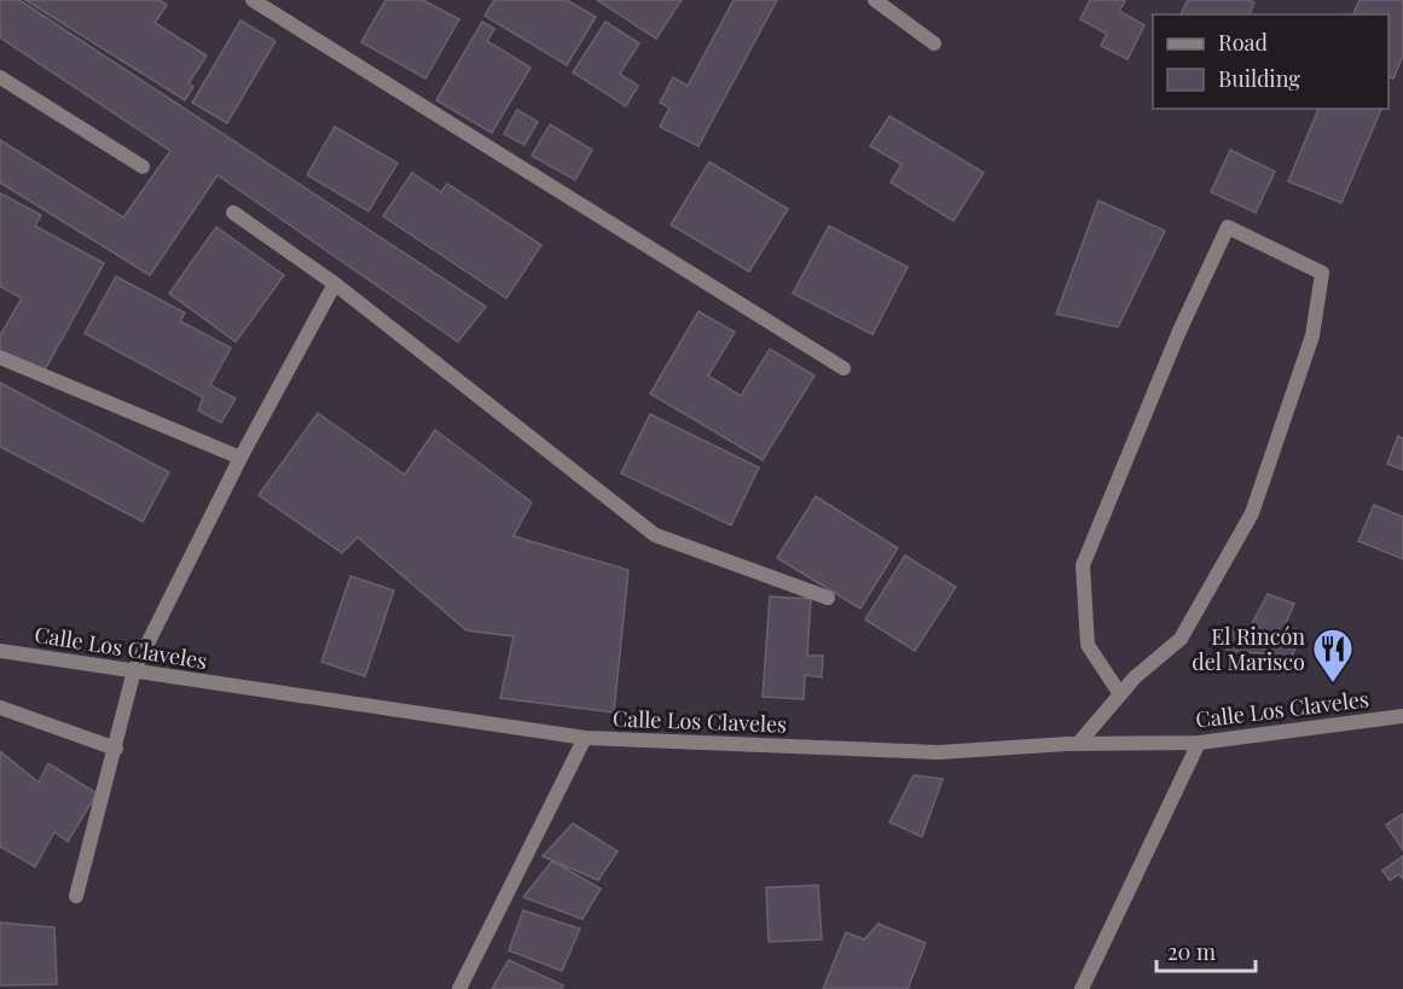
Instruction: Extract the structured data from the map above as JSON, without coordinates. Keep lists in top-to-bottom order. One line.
{"streets":{"street":["Calle Los Claveles"]},"places":{"restaurant":["El Rincón del Marisco"]},"legend":["Road","Building"],"scale_bar":"20 m"}
